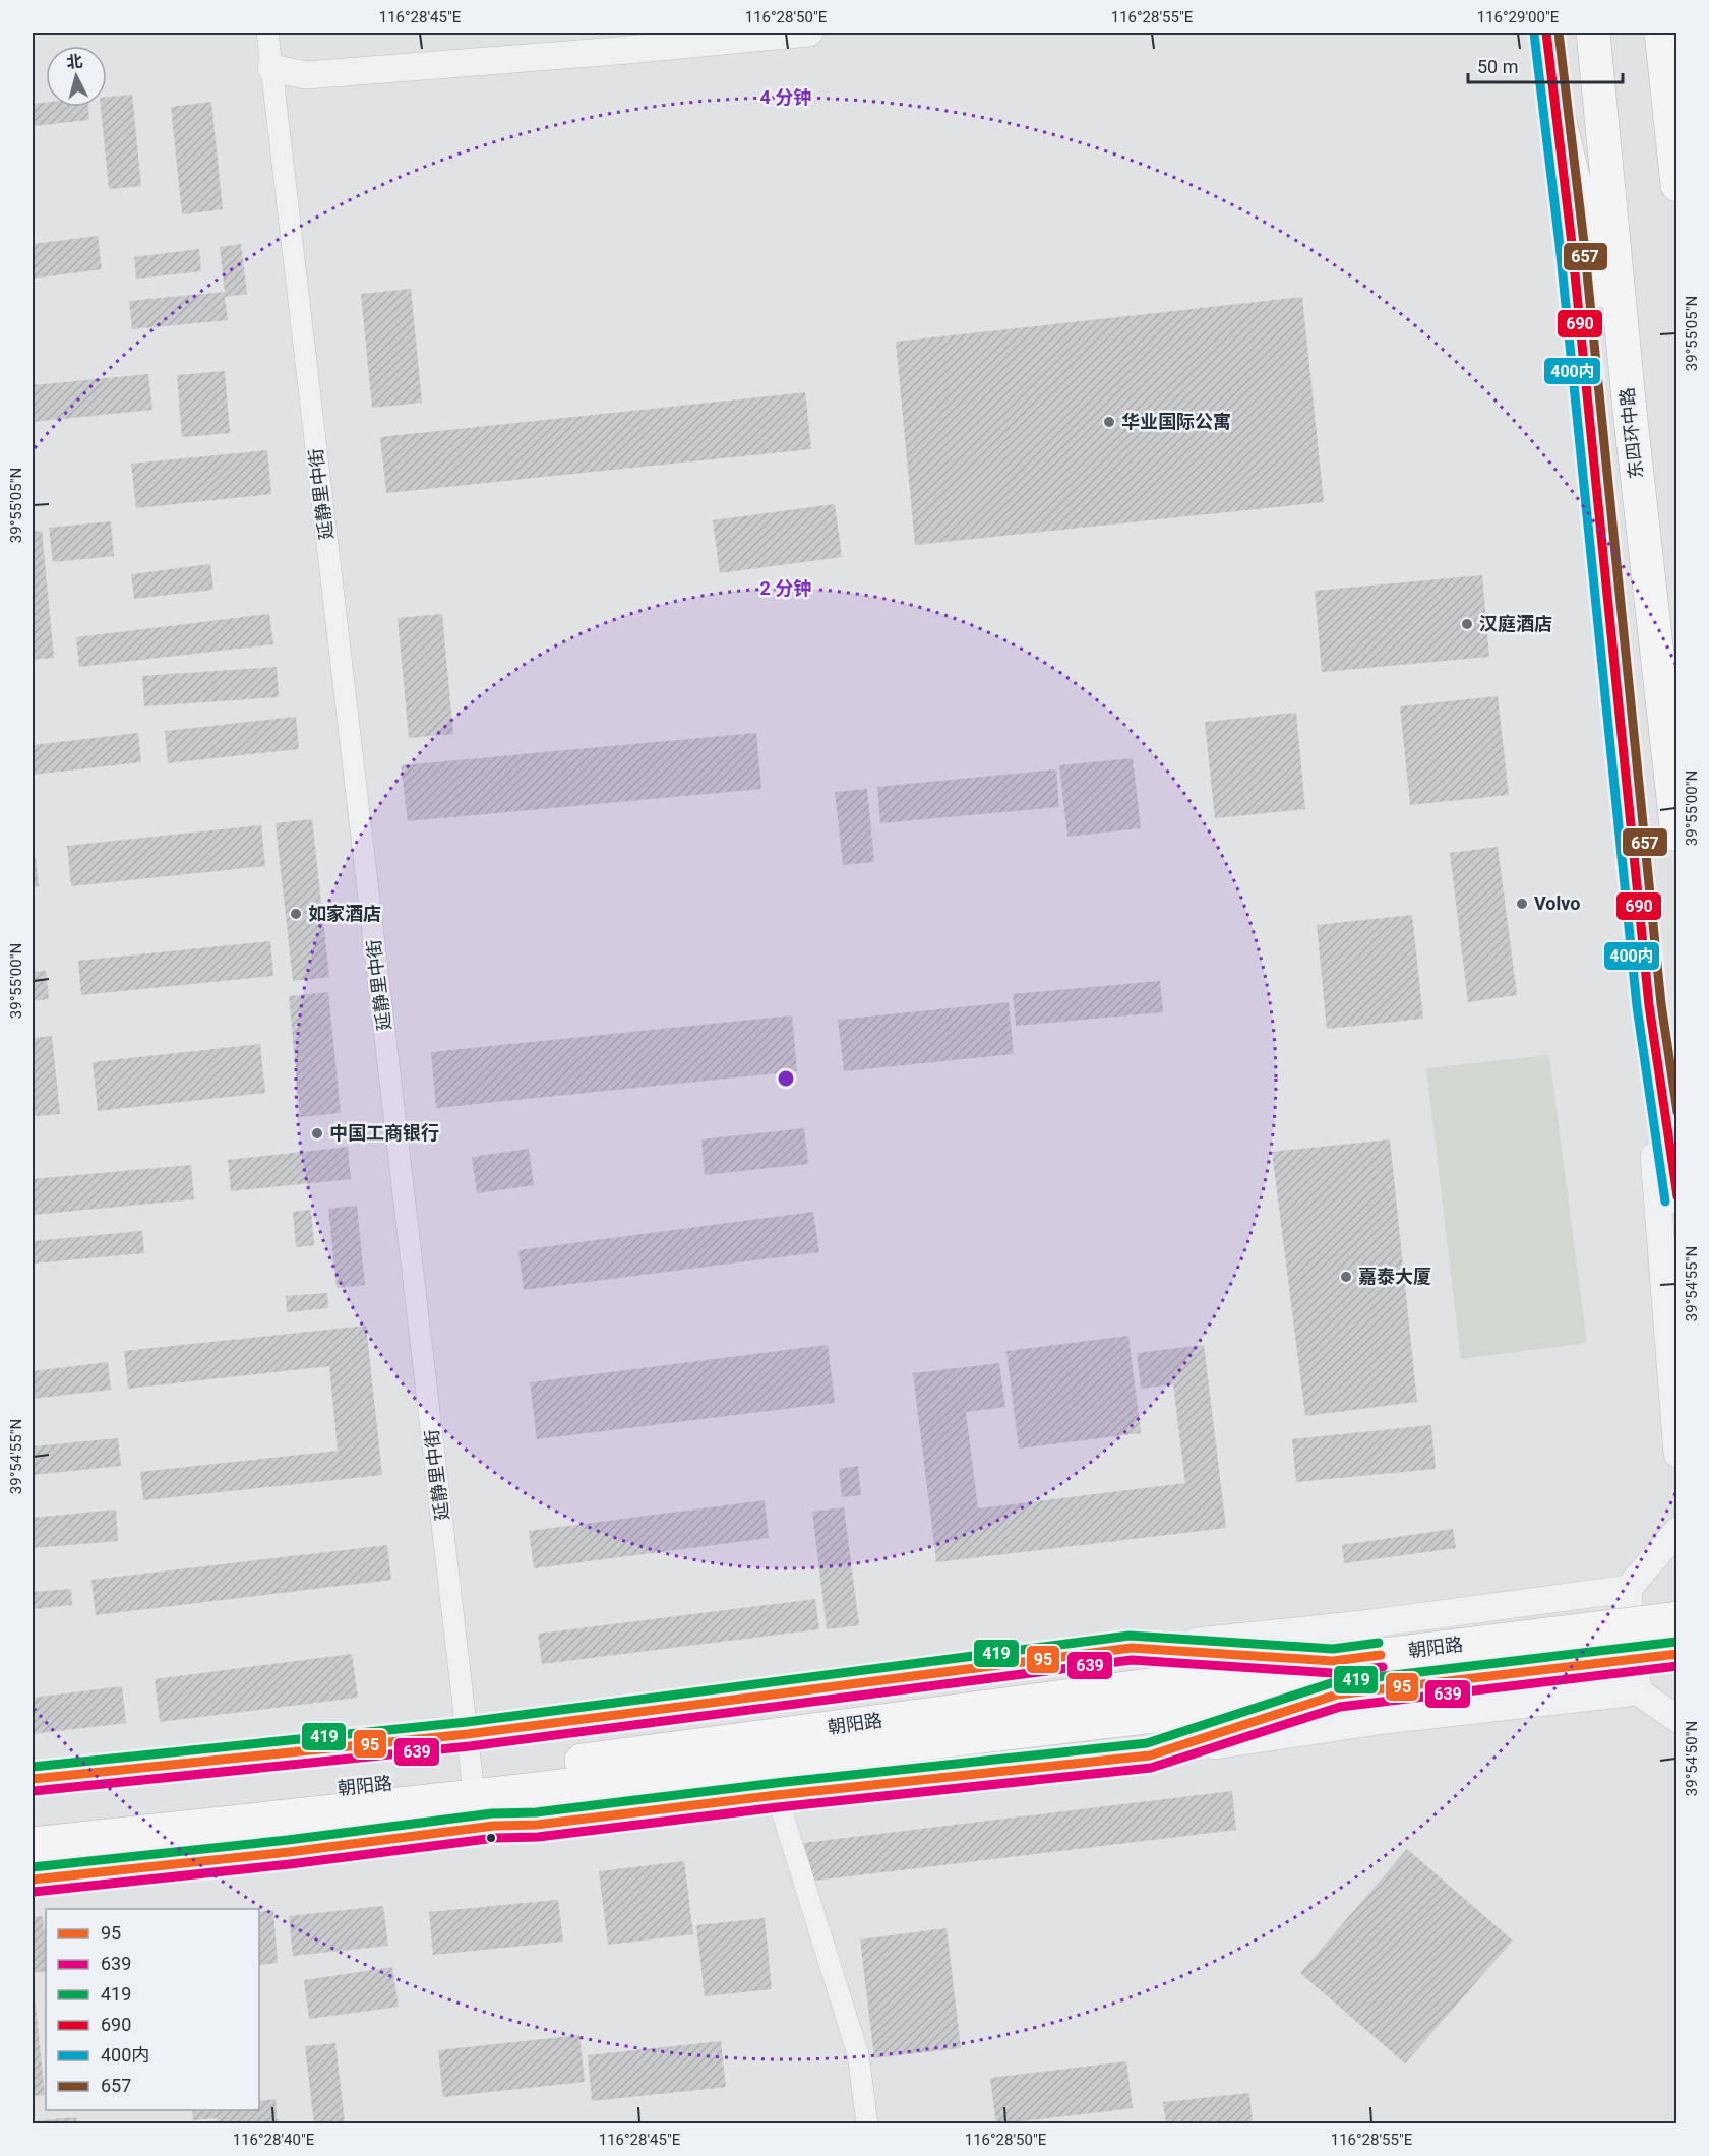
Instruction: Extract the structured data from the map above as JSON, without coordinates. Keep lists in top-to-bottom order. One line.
{"streets":{"highway":["东四环中路","朝阳路"],"street":["延静里中街"]},"crossings":[["延静里中街","朝阳路"]],"places":["华业国际公寓","汉庭酒店","Volvo","如家酒店","中国工商银行","嘉泰大厦"],"lines":["transit line 690","transit line 657","transit line 400内","transit line 419","transit line 95","transit line 639"],"legend":["95","639","419","690","400内","657"],"scale_bar":"50 m","north":"top","coordinates":["116°28'45\"E","116°28'50\"E","116°28'55\"E","116°29'00\"E","39°55'05\"N","39°55'00\"N","39°54'55\"N","39°54'50\"N","116°28'40\"E"],"rings":["4 分钟","2 分钟"]}
